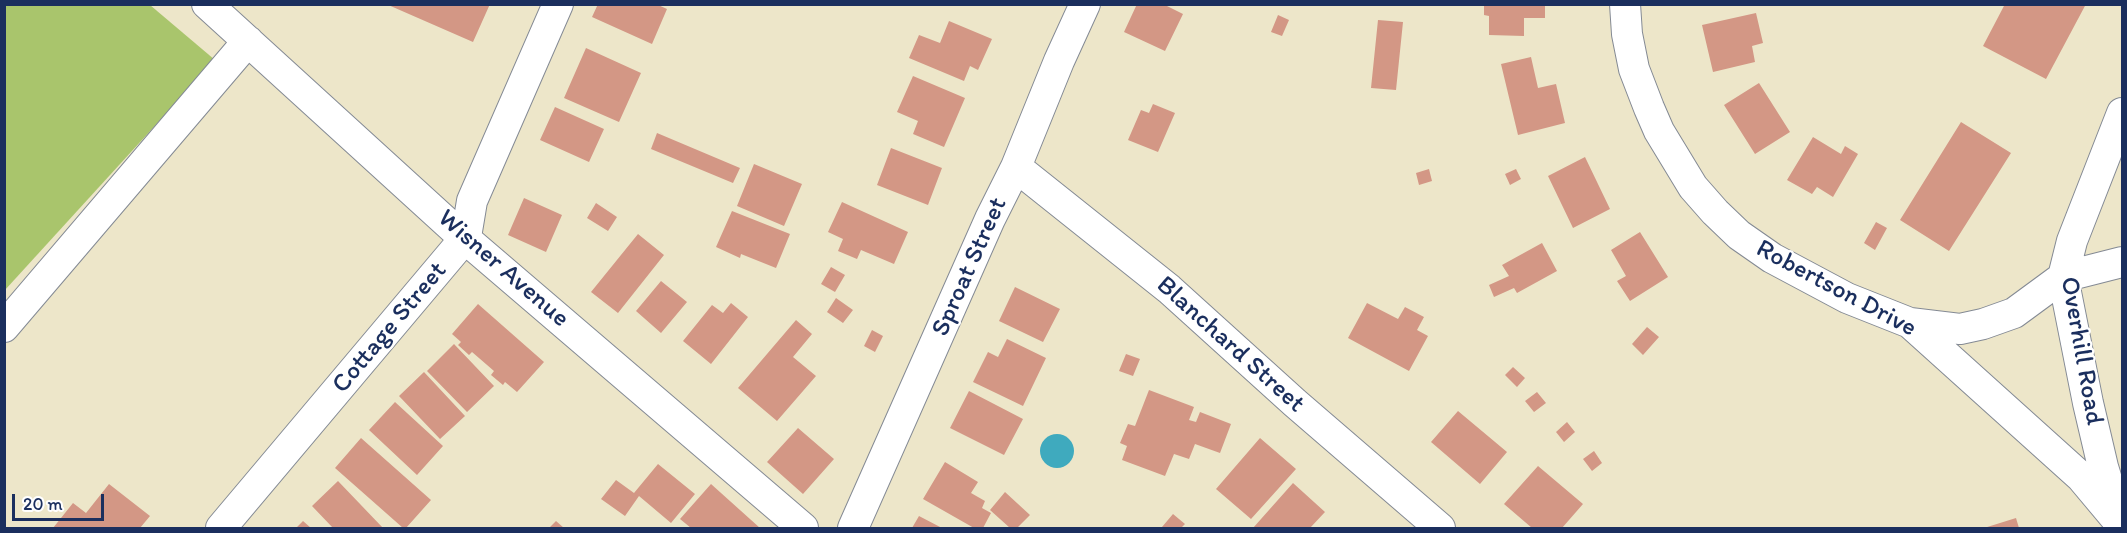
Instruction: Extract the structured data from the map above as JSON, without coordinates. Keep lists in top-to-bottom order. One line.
{"streets":{"street":["Sproat Street","Wisner Avenue","Robertson Drive","Cottage Street","Blanchard Street","Overhill Road"]},"crossings":[["Sproat Street","Blanchard Street"],["Wisner Avenue","Cottage Street"],["Robertson Drive","Overhill Road"]],"scale_bar":"20 m"}
